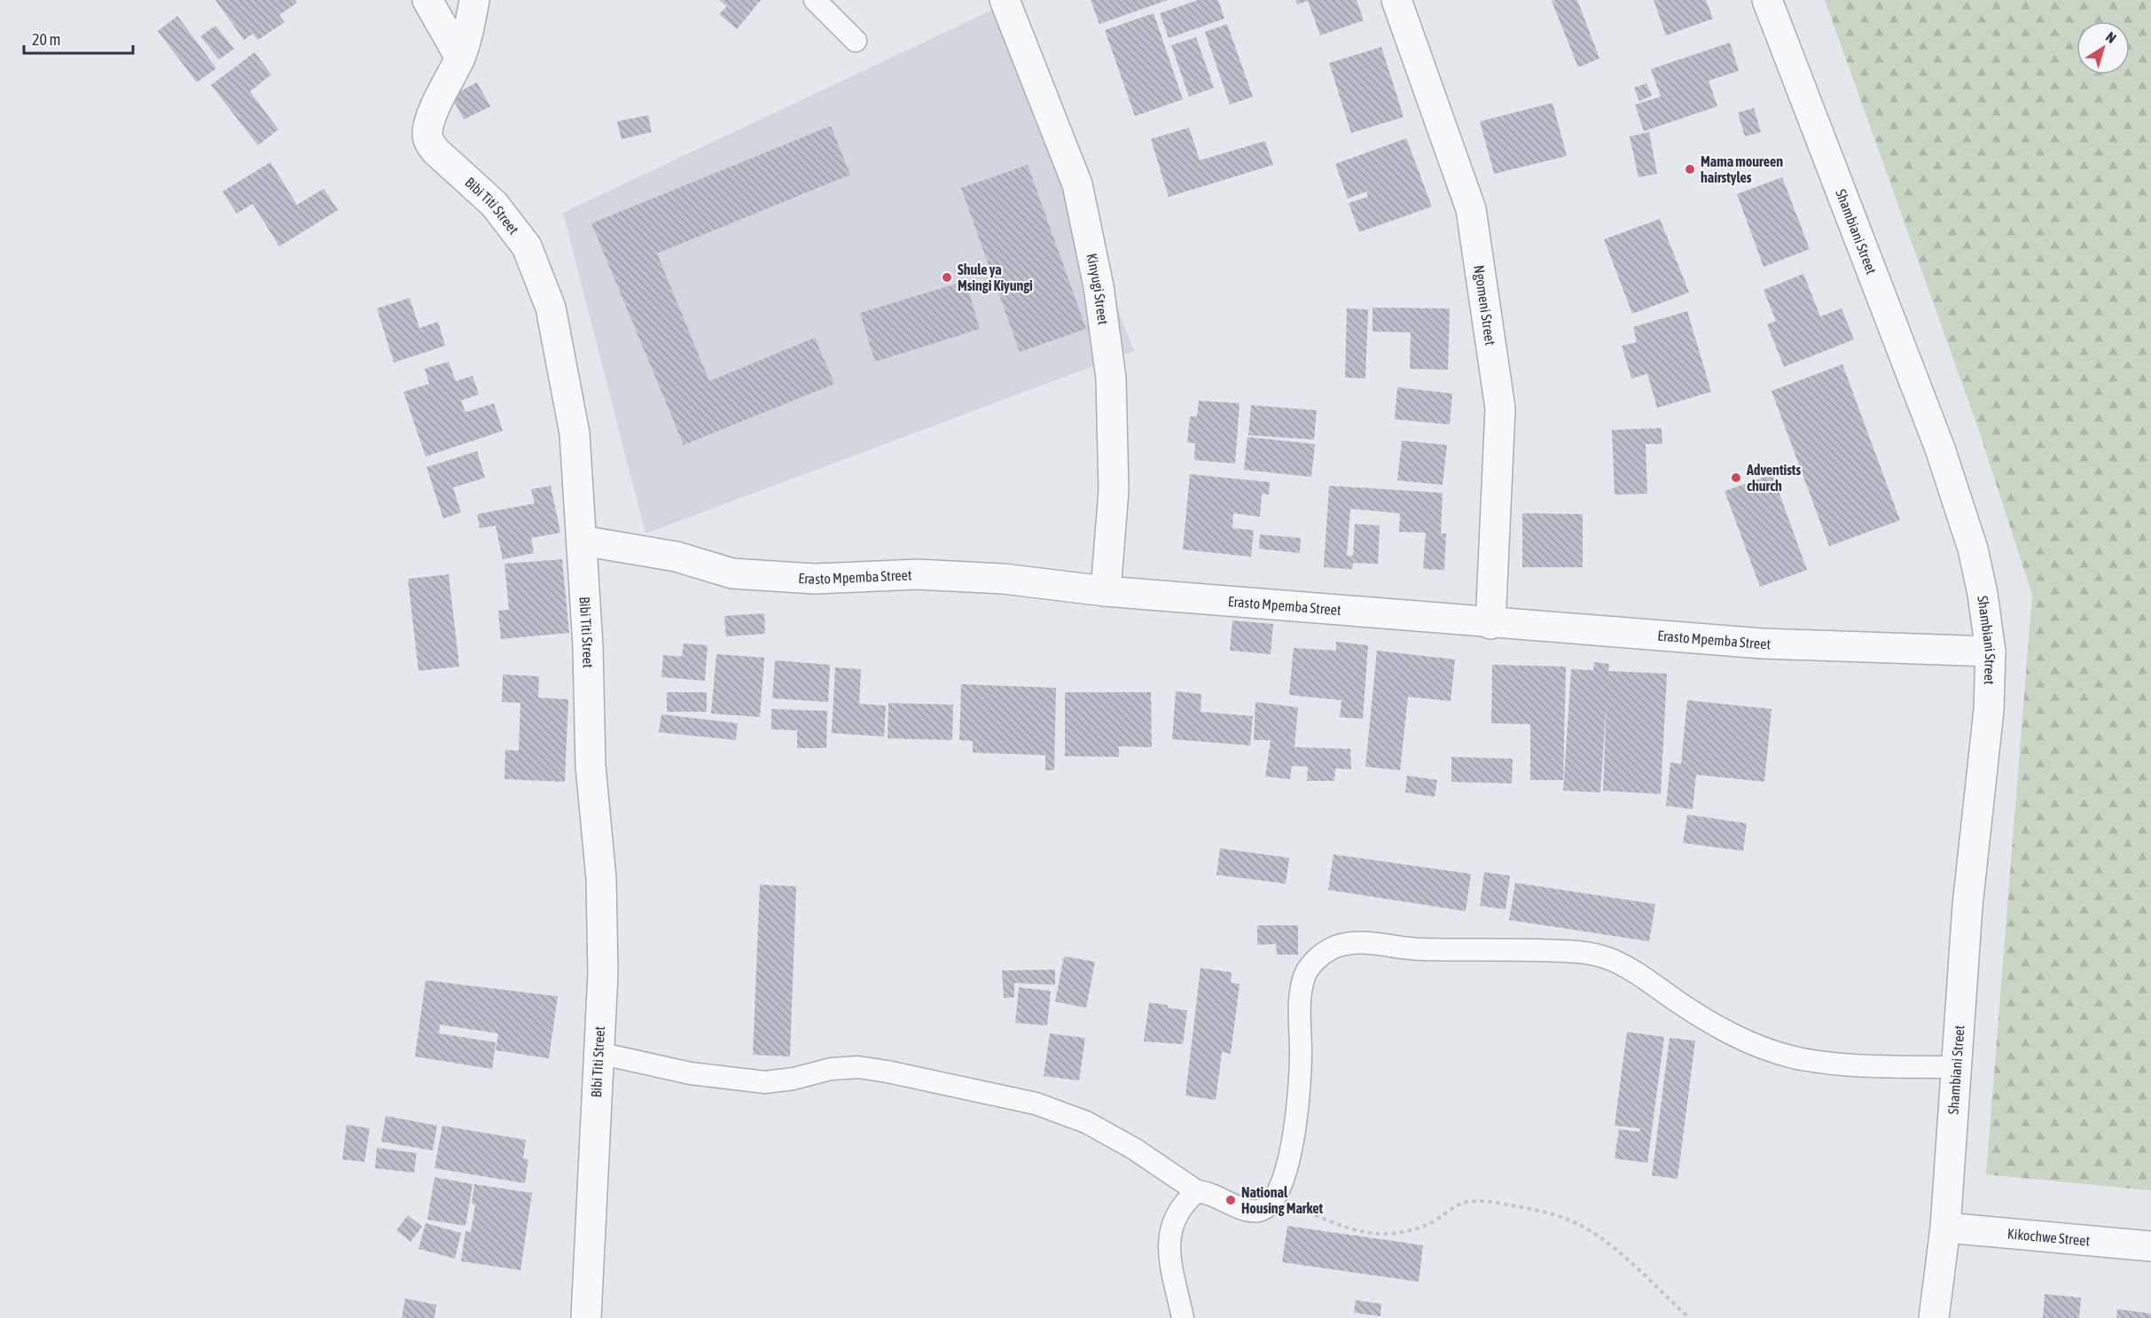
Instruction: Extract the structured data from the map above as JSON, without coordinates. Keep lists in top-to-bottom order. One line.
{"streets":{"street":["Bibi Titi Street","Shambiani Street","Kinyugi Street","Ngomeni Street","Erasto Mpemba Street","Kikochwe Street"]},"crossings":[["Bibi Titi Street","Erasto Mpemba Street"],["Shambiani Street","Erasto Mpemba Street"],["Shambiani Street","Kikochwe Street"],["Kinyugi Street","Erasto Mpemba Street"],["Ngomeni Street","Erasto Mpemba Street"]],"places":["Mama moureen hairstyles","Shule ya Msingi Kiyungi","Adventists church","National Housing Market"],"scale_bar":"20 m","north":"top right"}
